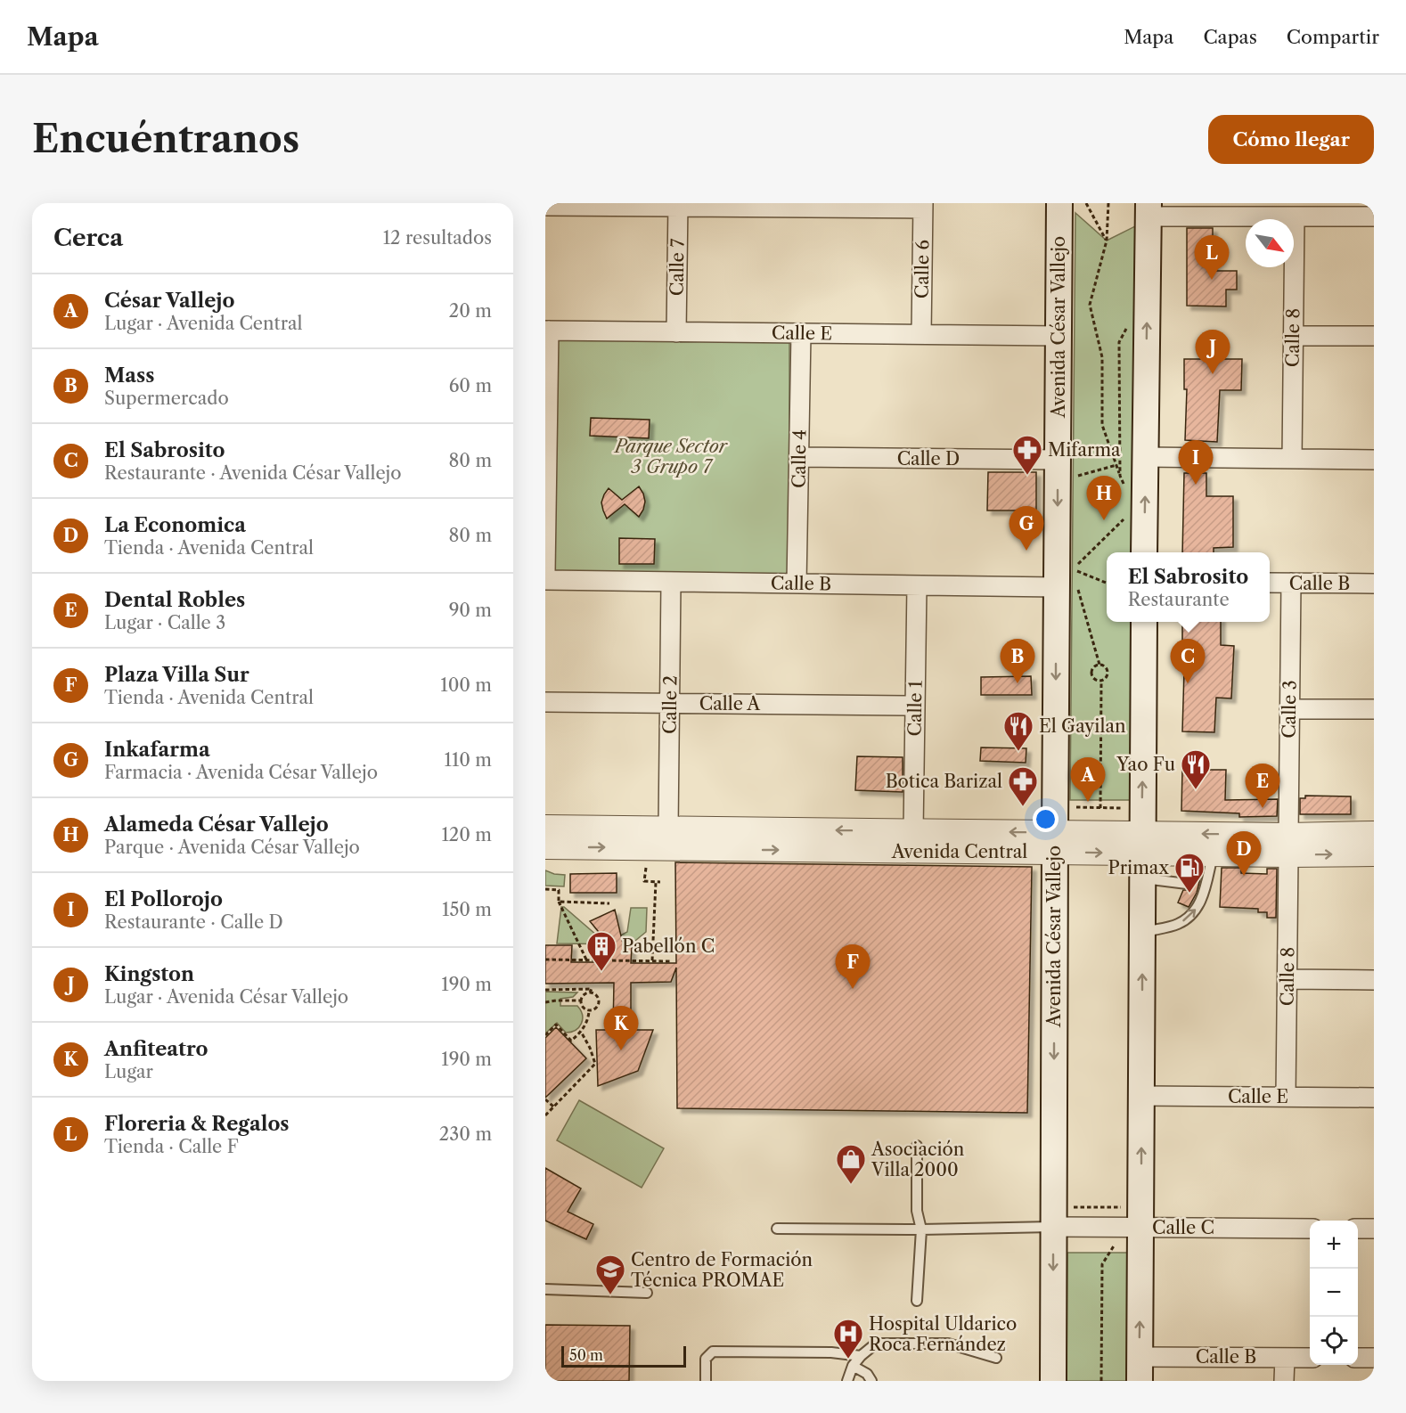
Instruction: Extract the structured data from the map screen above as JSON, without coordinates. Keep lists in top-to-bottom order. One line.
{"streets":{"main road":["Avenida César Vallejo"],"street":["Calle 7","Calle 6","Calle E","Calle 8","Calle 4","Calle D","Calle B","Calle A","Calle 2","Calle 1","Calle 3","Avenida Central","Calle C"]},"crossings":[["Calle 7","Calle E"],["Calle 6","Calle E"],["Avenida César Vallejo","Calle E"],["Avenida César Vallejo","Calle D"],["Avenida César Vallejo","Calle B"],["Avenida César Vallejo","Avenida Central"],["Avenida César Vallejo","Calle C"],["Calle E","Calle 8"],["Calle E","Calle 4"],["Calle 8","Calle 3"],["Calle 8","Avenida Central"],["Calle 4","Calle D"],["Calle 4","Calle B"],["Calle B","Calle 2"],["Calle B","Calle 1"],["Calle B","Calle 3"],["Calle A","Calle 2"],["Calle A","Calle 1"],["Calle 2","Avenida Central"],["Calle 1","Avenida Central"],["Calle 3","Avenida Central"]],"parks":["Parque Sector 3 Grupo 7"],"places":{"pharmacy":["Mifarma","Botica Barizal"],"restaurant":["El Gayilan","Yao Fu"],"fuel station":["Primax"],"building":["Pabellón C"],"shop":["Asociación Villa 2000"],"school or university":["Centro de Formación Técnica PROMAE"],"hospital":["Hospital Uldarico Roca Fernández"]},"scale_bar":"50 m","north":"bottom right","page":{"header":"Mapa","nav":["Mapa","Capas","Compartir"],"buttons":"Cómo llegar","title":"Encuéntranos","heading":["Cerca","12 resultados"],"pins":["L","J","I","H","G","B","C","A","E","D","F","K"],"list":[{"mark":"A","name":"César Vallejo","note":"Lugar · Avenida Central","value":"20 m"},{"mark":"B","name":"Mass","note":"Supermercado","value":"60 m"},{"mark":"C","name":"El Sabrosito","note":"Restaurante · Avenida César Vallejo","value":"80 m"},{"mark":"D","name":"La Economica","note":"Tienda · Avenida Central","value":"80 m"},{"mark":"E","name":"Dental Robles","note":"Lugar · Calle 3","value":"90 m"},{"mark":"F","name":"Plaza Villa Sur","note":"Tienda · Avenida Central","value":"100 m"},{"mark":"G","name":"Inkafarma","note":"Farmacia · Avenida César Vallejo","value":"110 m"},{"mark":"H","name":"Alameda César Vallejo","note":"Parque · Avenida César Vallejo","value":"120 m"},{"mark":"I","name":"El Pollorojo","note":"Restaurante · Calle D","value":"150 m"},{"mark":"J","name":"Kingston","note":"Lugar · Avenida César Vallejo","value":"190 m"},{"mark":"K","name":"Anfiteatro","note":"Lugar","value":"190 m"},{"mark":"L","name":"Floreria & Regalos","note":"Tienda · Calle F","value":"230 m"}],"popup":["El Sabrosito","Restaurante"],"map_buttons":["+","−"],"scale":"50 m"}}
